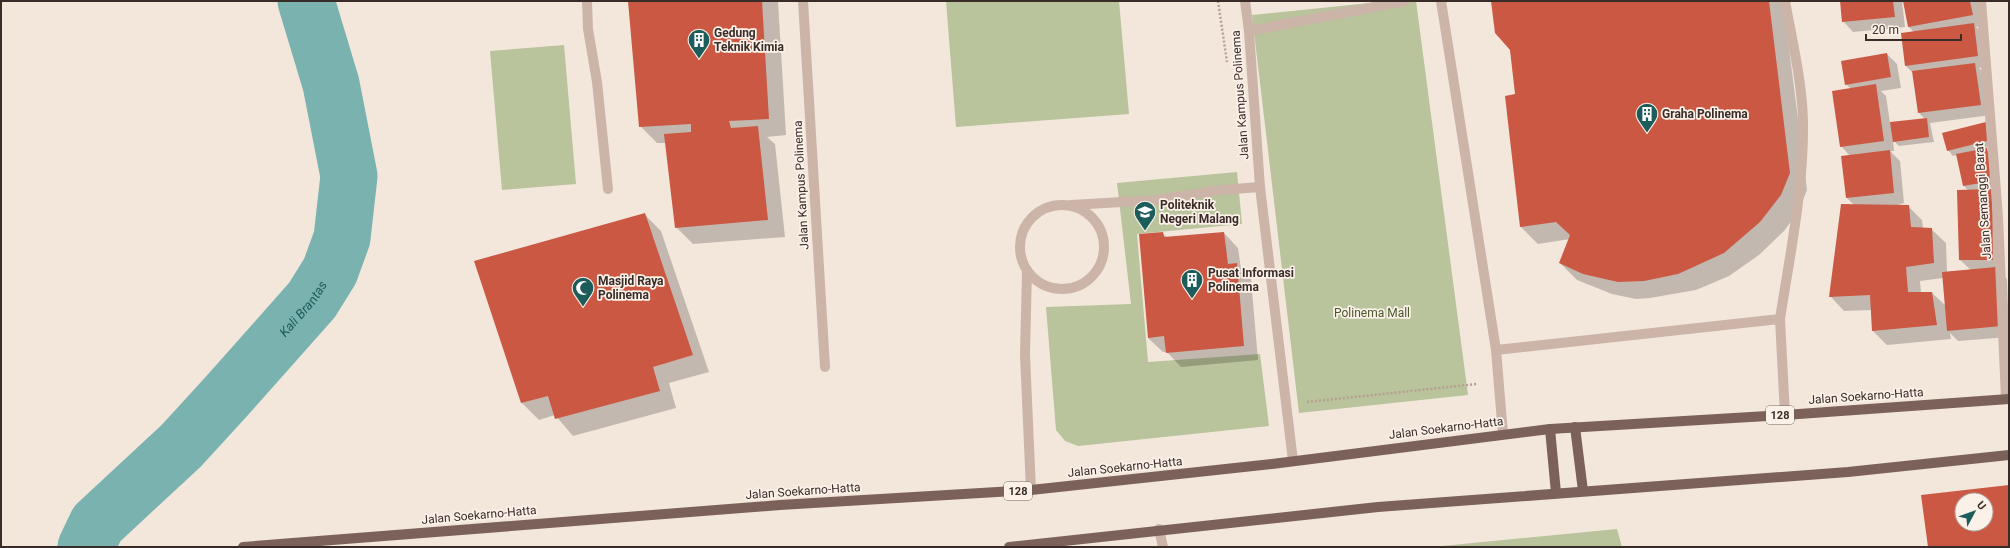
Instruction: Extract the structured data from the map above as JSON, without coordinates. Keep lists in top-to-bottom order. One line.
{"streets":{"main road":["Jalan Soekarno-Hatta","128"],"street":["Jalan Kampus Polinema","Jalan Semanggi Barat"]},"crossings":[["Jalan Kampus Polinema","Jalan Soekarno-Hatta"],["Jalan Semanggi Barat","Jalan Soekarno-Hatta"]],"water":["Kali Brantas"],"parks":["Polinema Mall"],"places":{"building":["Gedung Teknik Kimia","Graha Polinema","Pusat Informasi Polinema"],"school or university":["Politeknik Negeri Malang"],"mosque":["Masjid Raya Polinema"]},"scale_bar":"20 m","north":"top right"}
